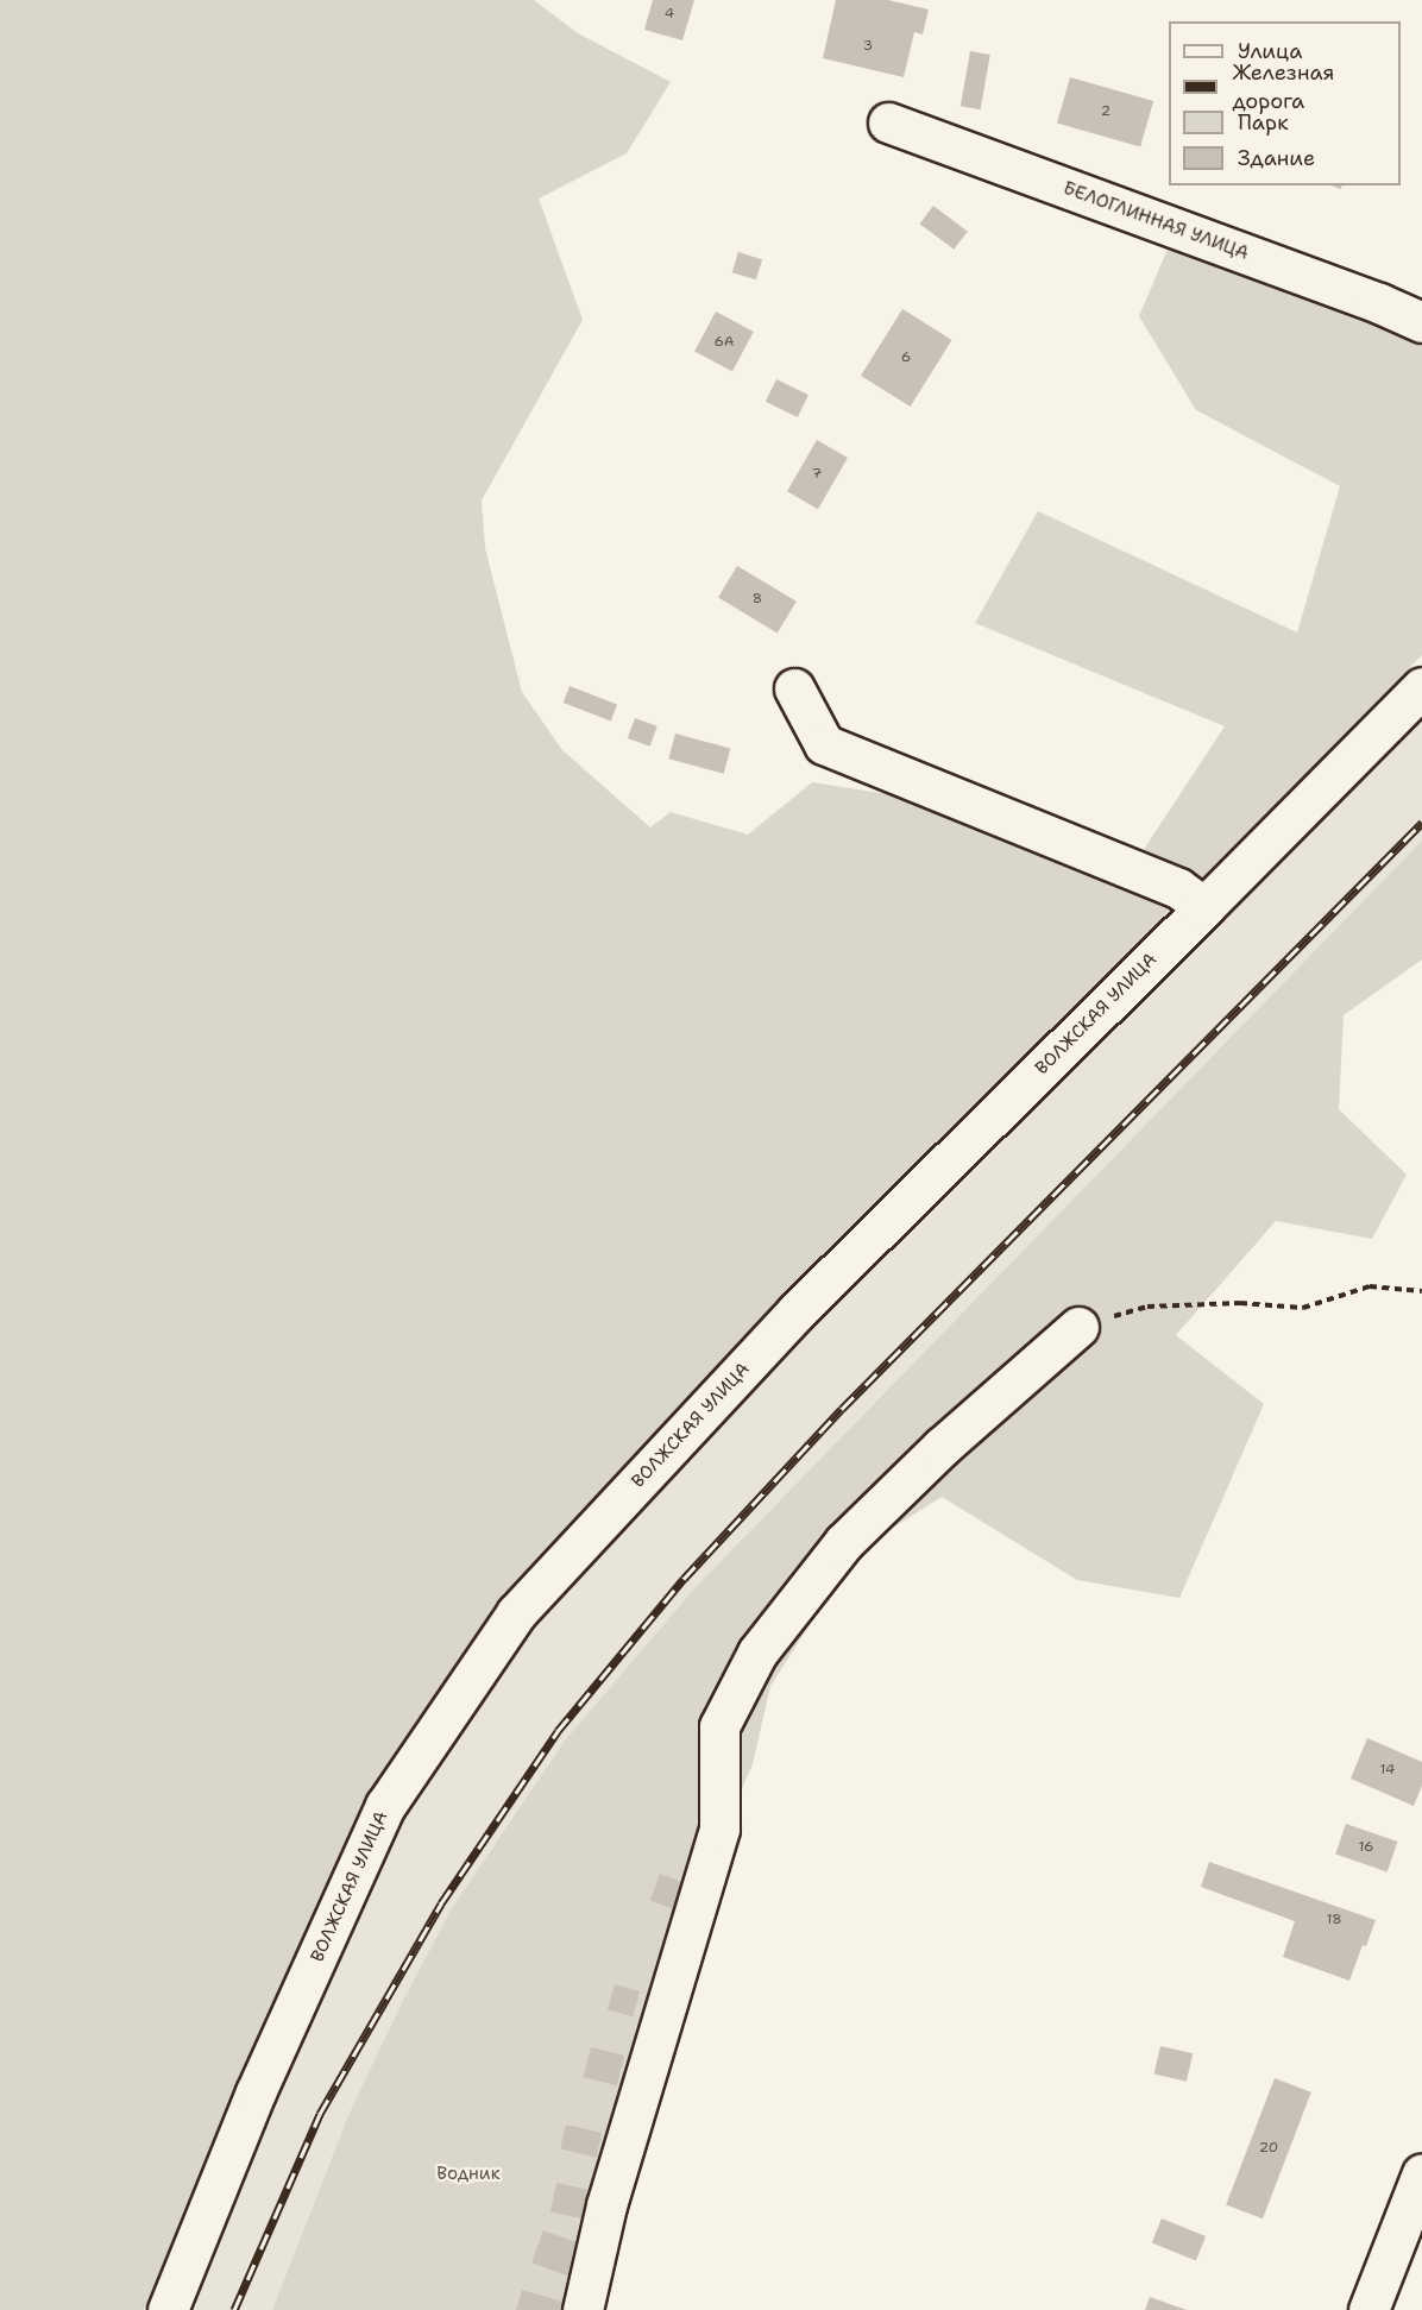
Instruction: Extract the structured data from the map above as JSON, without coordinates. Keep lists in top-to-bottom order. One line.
{"streets":{"street":["БЕЛОГЛИННАЯ УЛИЦА","ВОЛЖСКАЯ УЛИЦА"]},"parks":["Водник"],"house_numbers":["4","3","2","6А","6","7","8","14","16","18","20"],"legend":["Улица","Железная дорога","Парк","Здание"]}
